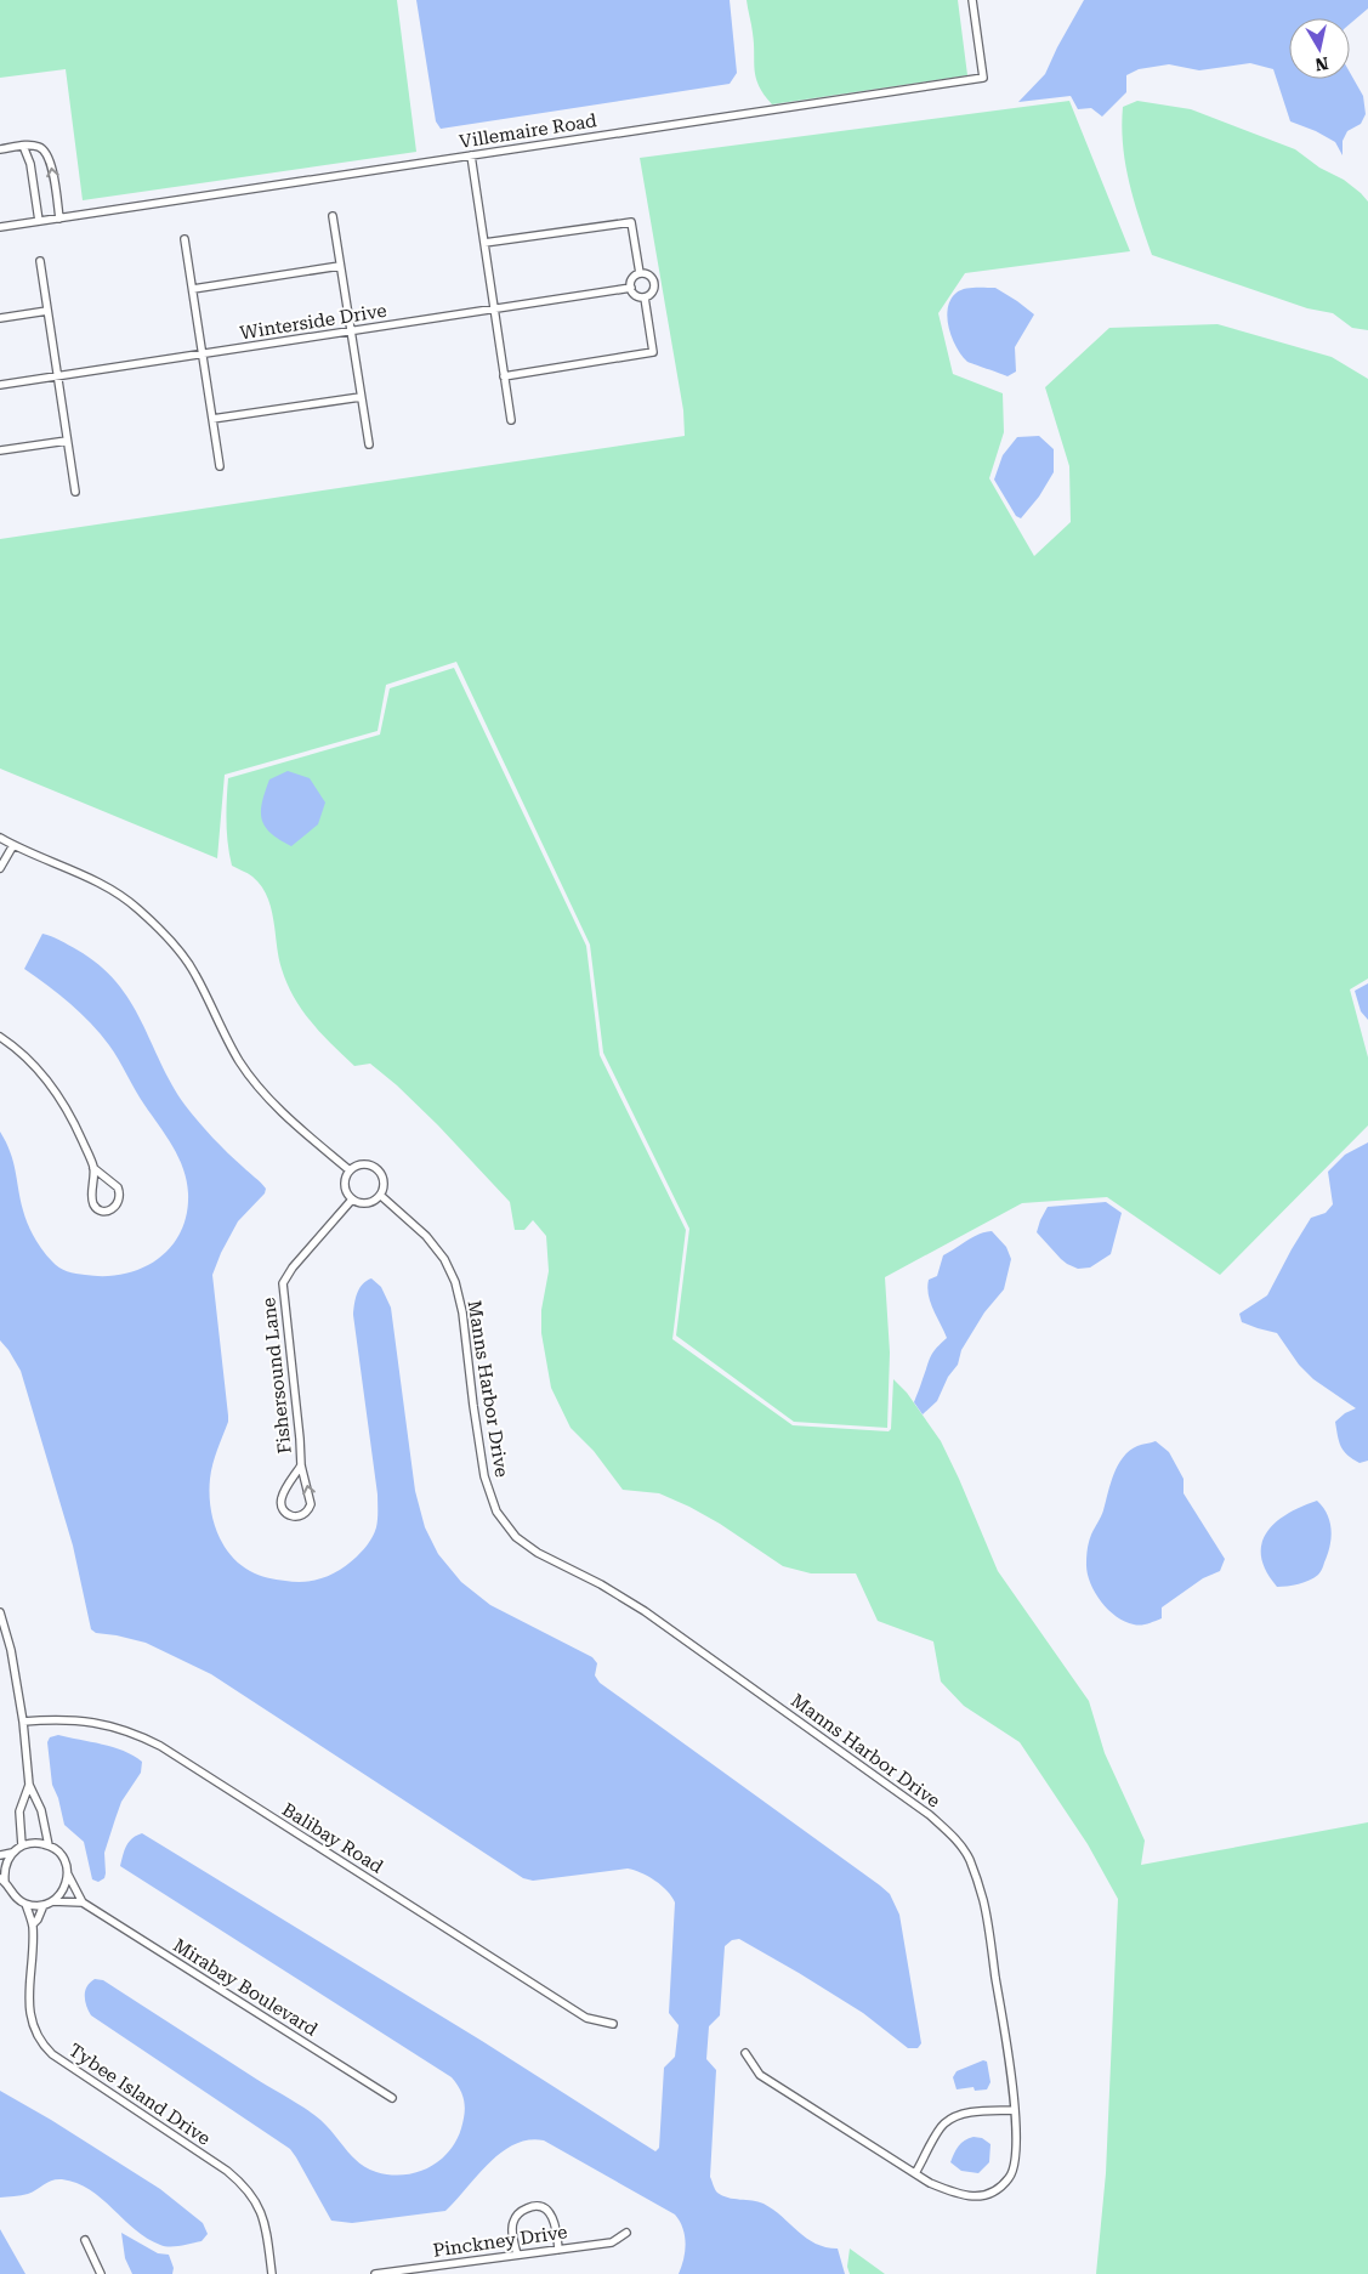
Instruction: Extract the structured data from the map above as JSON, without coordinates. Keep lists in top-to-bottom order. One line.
{"streets":{"street":["Villemaire Road","Winterside Drive","Fishersound Lane","Manns Harbor Drive","Balibay Road","Mirabay Boulevard","Tybee Island Drive","Pinckney Drive"]},"crossings":[["Fishersound Lane","Manns Harbor Drive"],["Mirabay Boulevard","Tybee Island Drive"]],"north":"bottom"}
